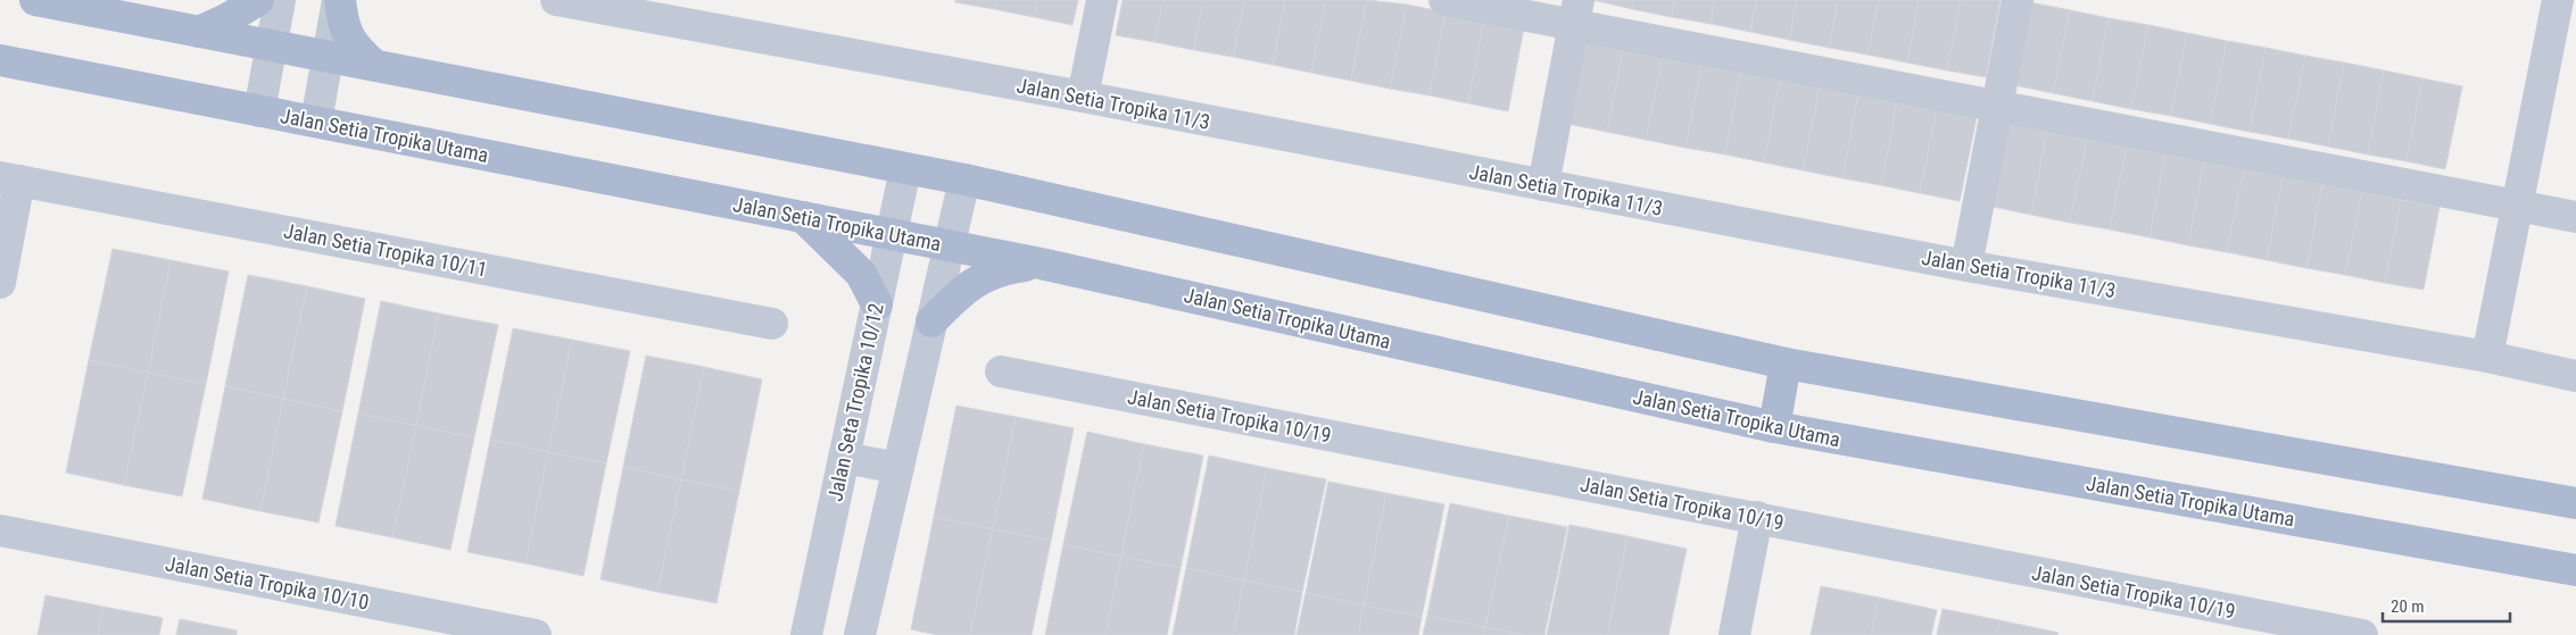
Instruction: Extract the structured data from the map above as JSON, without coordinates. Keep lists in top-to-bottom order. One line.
{"streets":{"main road":["Jalan Setia Tropika Utama"],"street":["Jalan Setia Tropika 11/3","Jalan Setia Tropika 10/11","Jalan Seta Tropika 10/12","Jalan Setia Tropika 10/19","Jalan Setia Tropika 10/10"]},"crossings":[["Jalan Setia Tropika Utama","Jalan Seta Tropika 10/12"]],"scale_bar":"20 m"}
